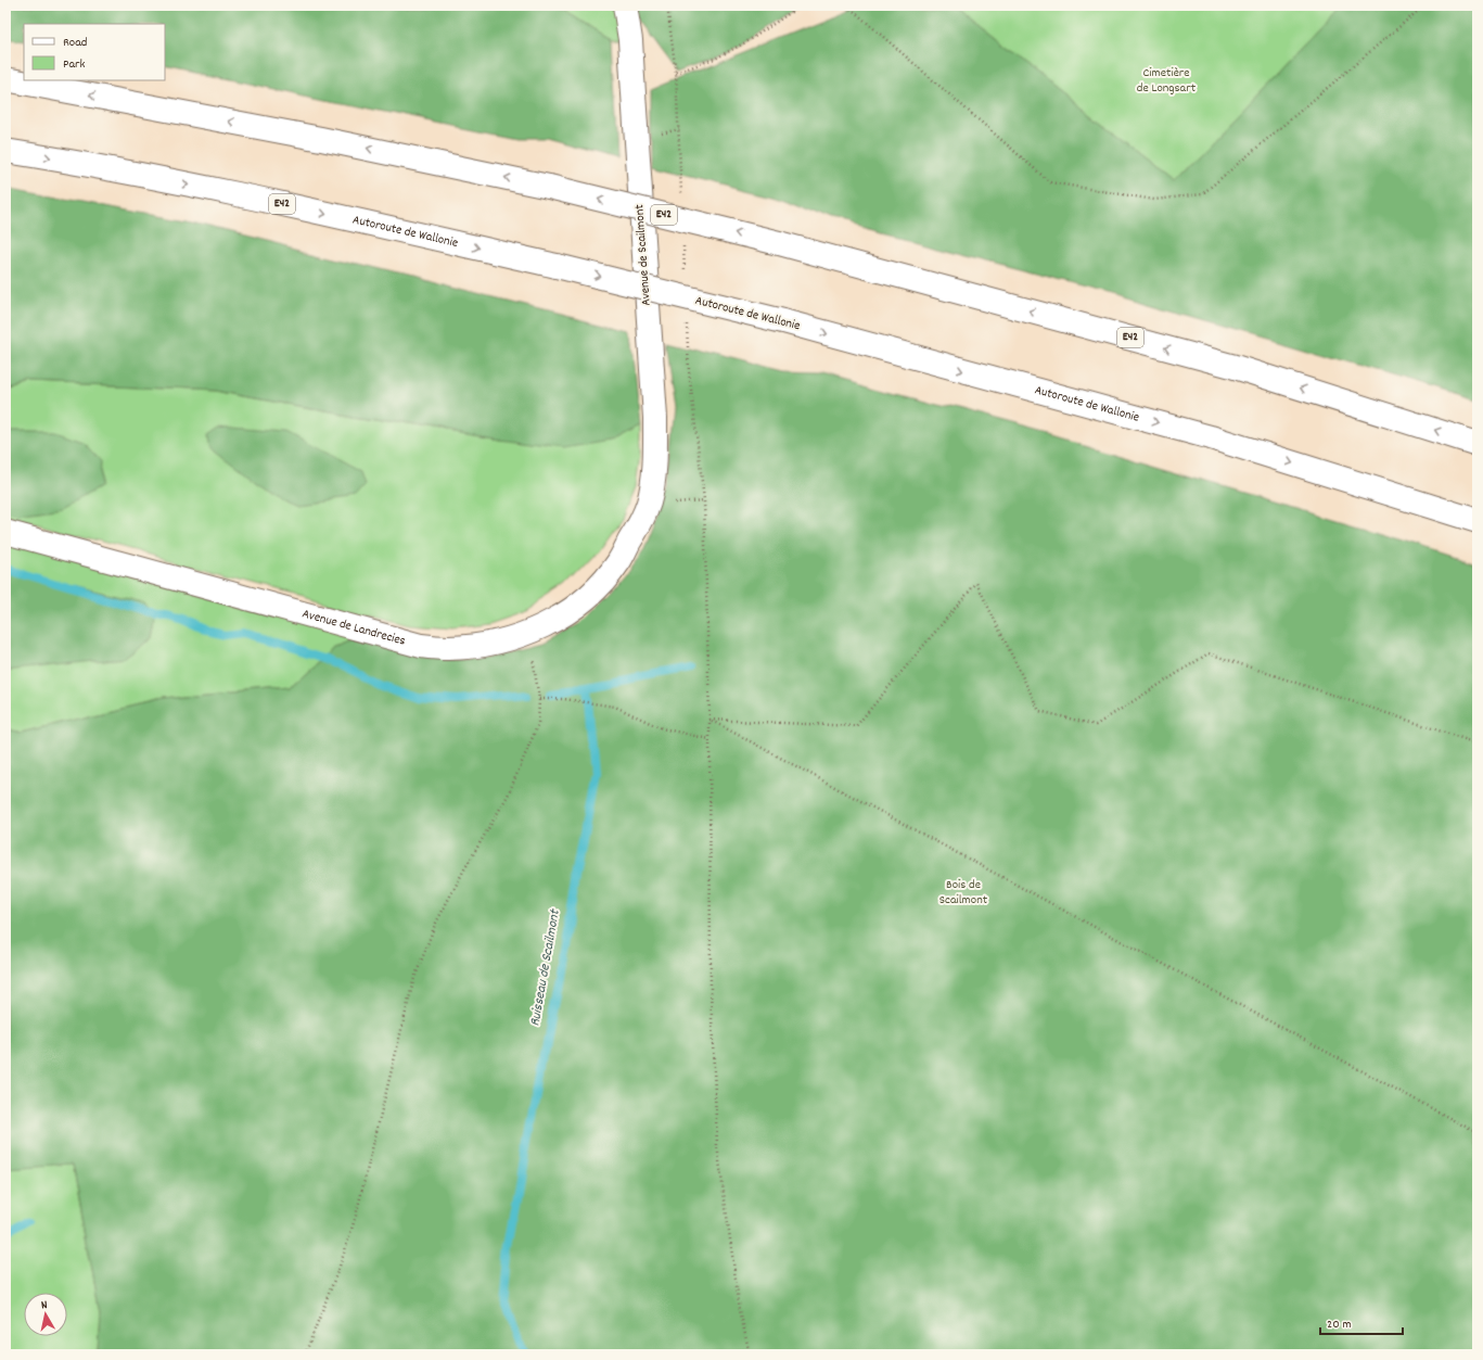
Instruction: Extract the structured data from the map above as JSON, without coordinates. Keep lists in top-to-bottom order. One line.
{"streets":{"main road":["E42","Autoroute de Wallonie","Avenue de Scailmont","Avenue de Landrecies"]},"crossings":[["Avenue de Scailmont","Avenue de Landrecies"]],"water":["Ruisseau de Scailmont"],"parks":["Cimetière de Longsart","Bois de Scailmont"],"legend":["Road","Park"],"scale_bar":"20 m","north":"top"}
